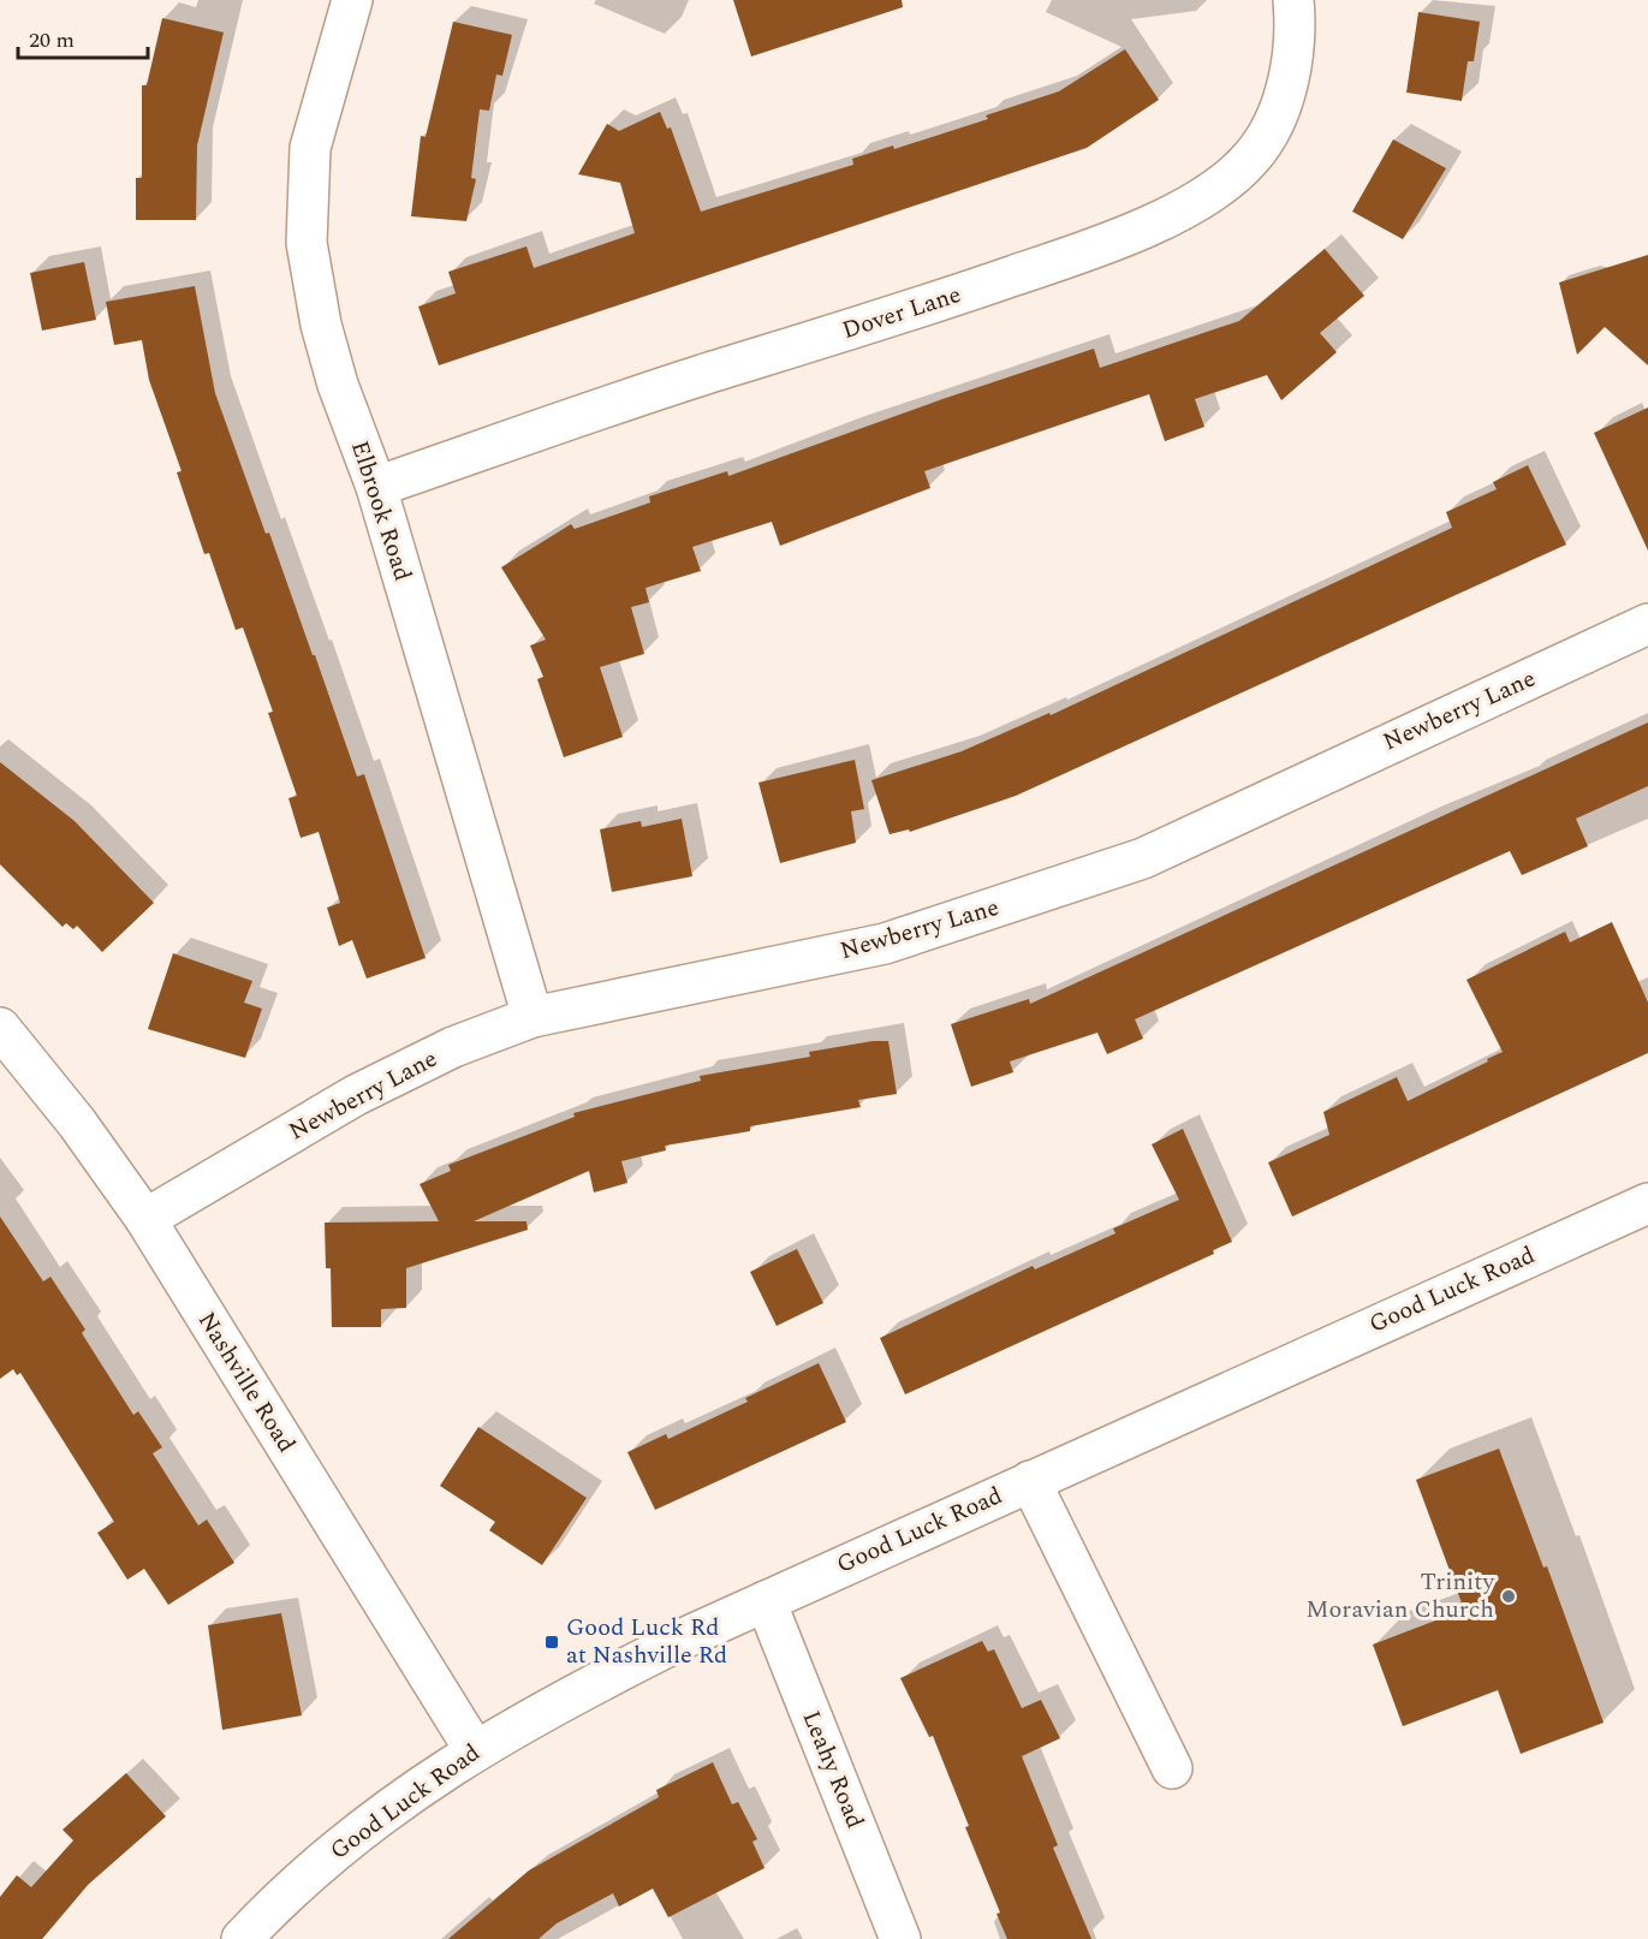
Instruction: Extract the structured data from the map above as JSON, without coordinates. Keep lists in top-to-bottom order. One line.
{"streets":{"street":["Dover Lane","Elbrook Road","Newberry Lane","Good Luck Road","Nashville Road","Leahy Road"]},"crossings":[["Dover Lane","Elbrook Road"],["Elbrook Road","Newberry Lane"],["Newberry Lane","Nashville Road"],["Good Luck Road","Nashville Road"],["Good Luck Road","Leahy Road"]],"places":{"other":["Trinity Moravian Church"],"transit":["Good Luck Rd at Nashville Rd"]},"scale_bar":"20 m"}
